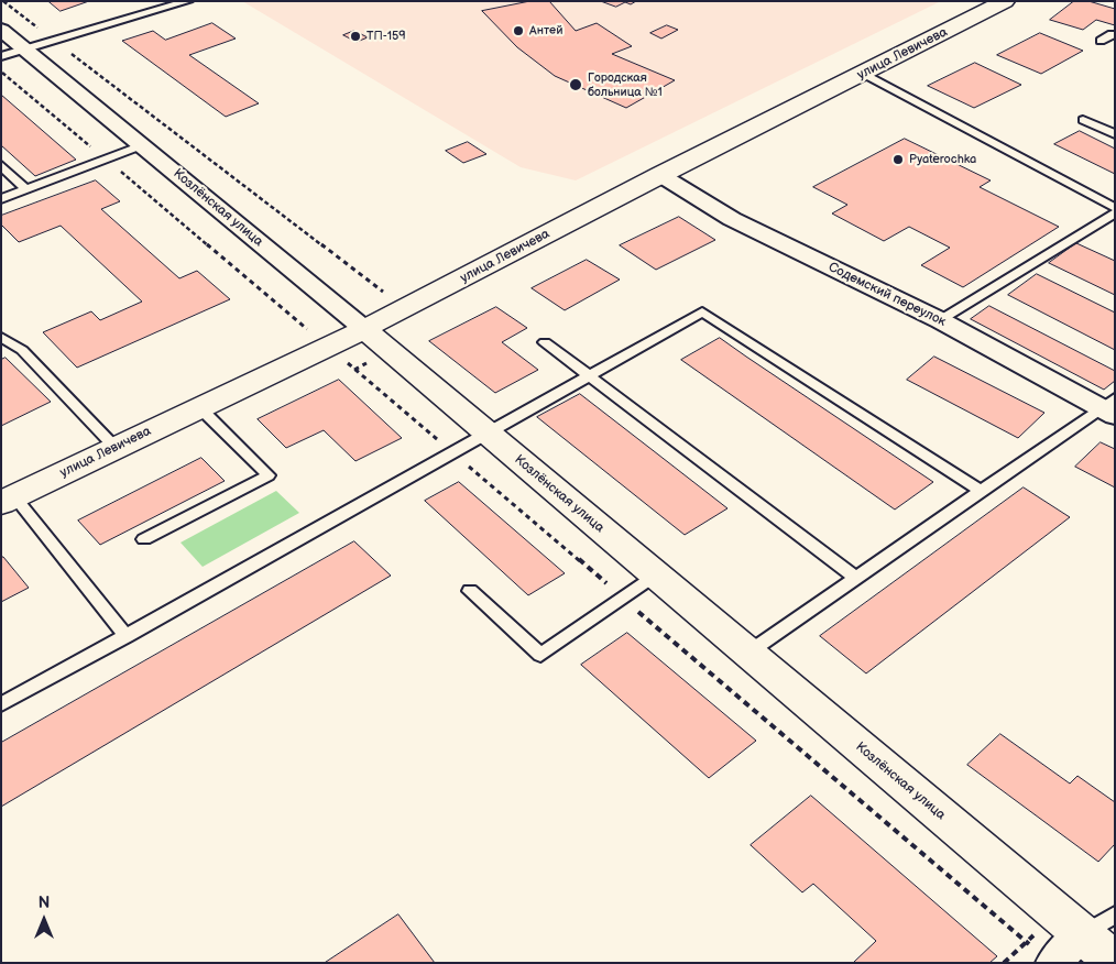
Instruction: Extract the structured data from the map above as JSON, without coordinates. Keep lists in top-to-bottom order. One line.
{"streets":{"street":["улица Левичева","Козлёнская улица","Содемский переулок"]},"crossings":[["улица Левичева","Козлёнская улица"],["улица Левичева","Содемский переулок"]],"places":["Антей","ТП-159","Городская больница №1","Pyaterochka"],"north":"top"}
